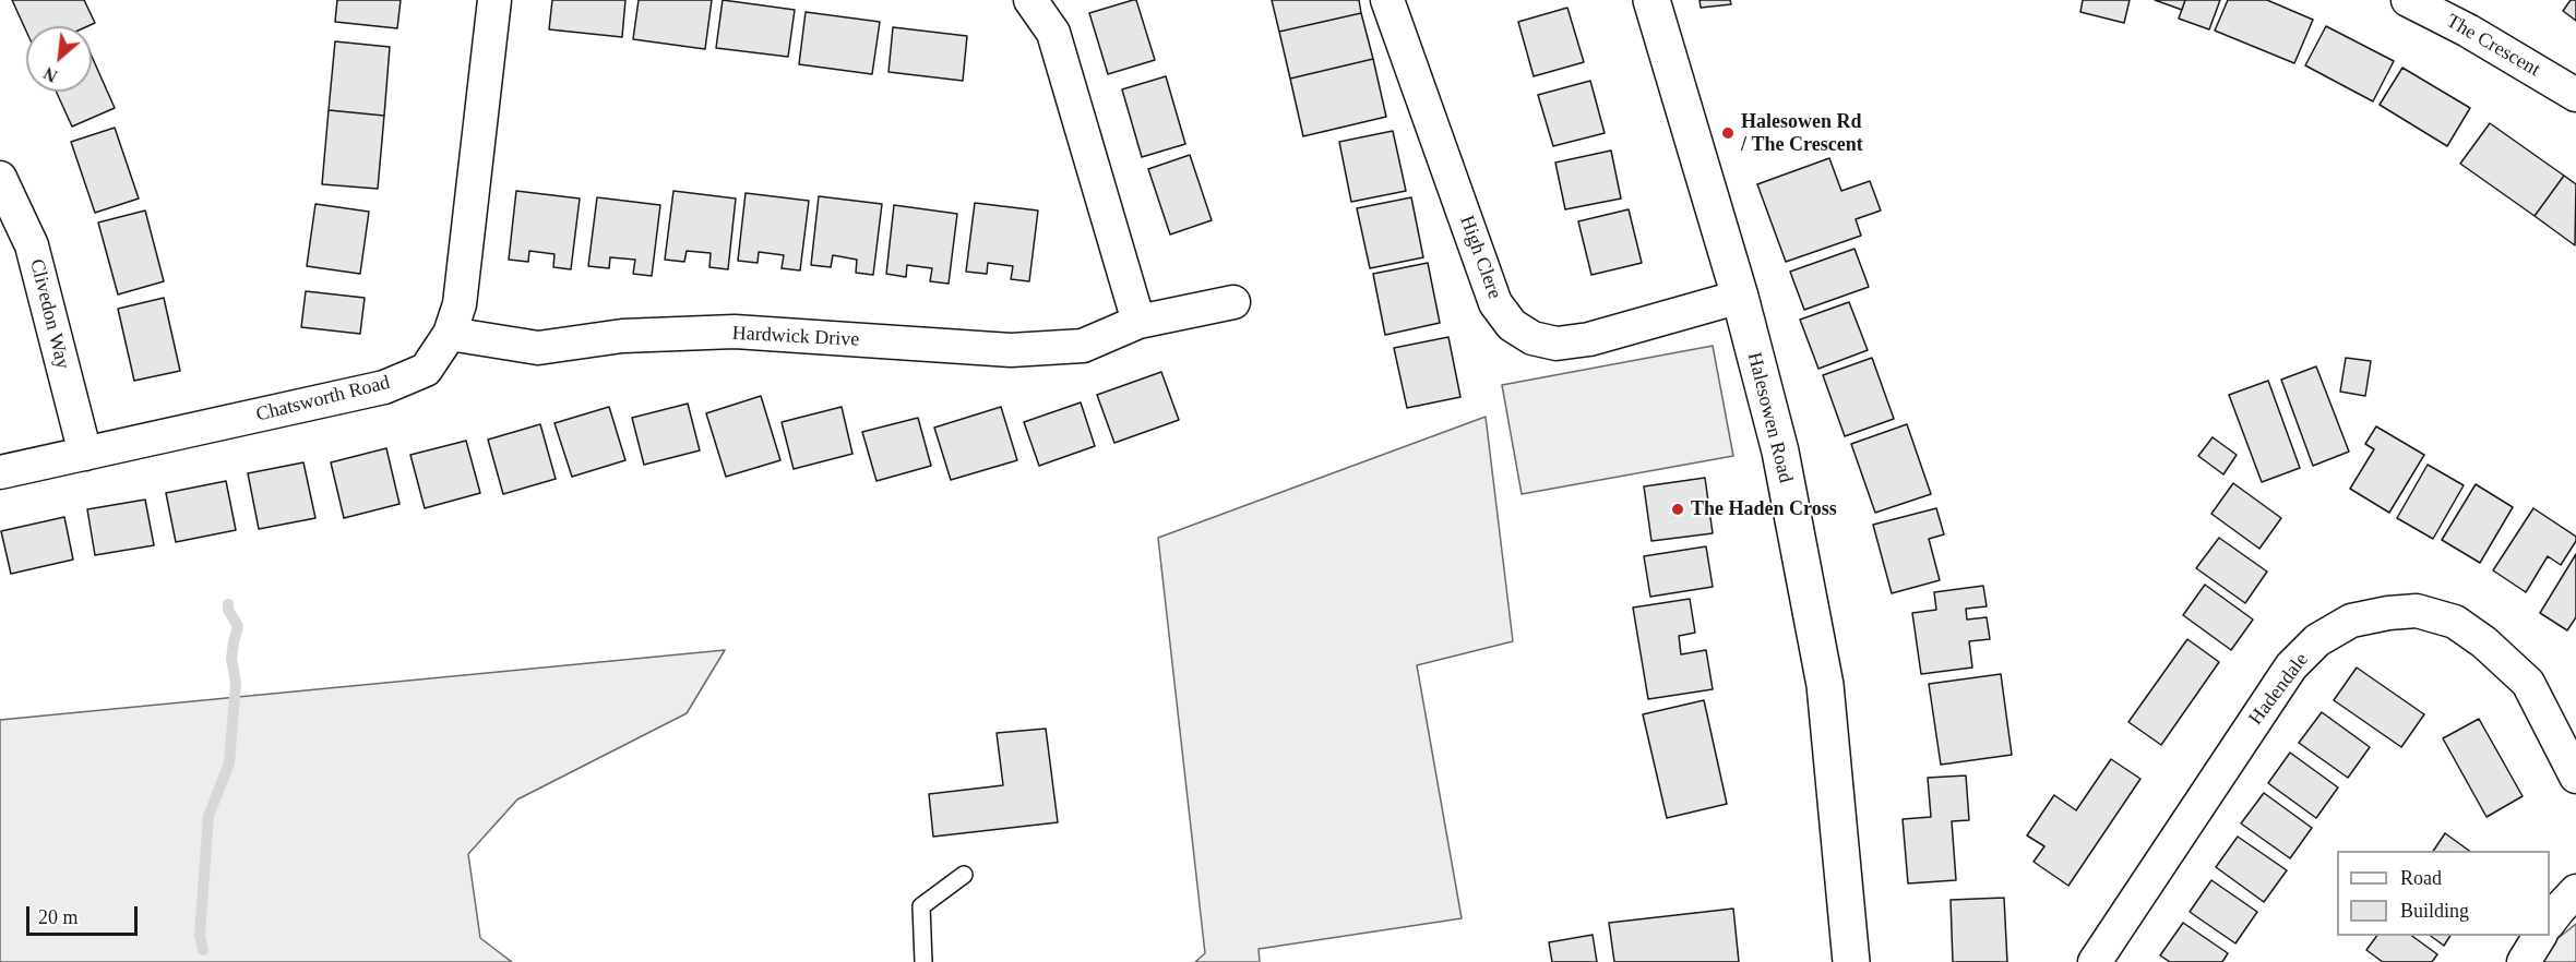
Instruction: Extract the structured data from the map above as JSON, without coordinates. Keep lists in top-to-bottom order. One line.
{"streets":{"main road":["Halesowen Road"],"street":["The Crescent","High Clere","Clivedon Way","Hardwick Drive","Chatsworth Road","Hadendale"]},"crossings":[["High Clere","Halesowen Road"],["Clivedon Way","Chatsworth Road"],["Hardwick Drive","Chatsworth Road"]],"places":["Halesowen Rd / The Crescent","The Haden Cross"],"legend":["Road","Building"],"scale_bar":"20 m","north":"bottom left"}
